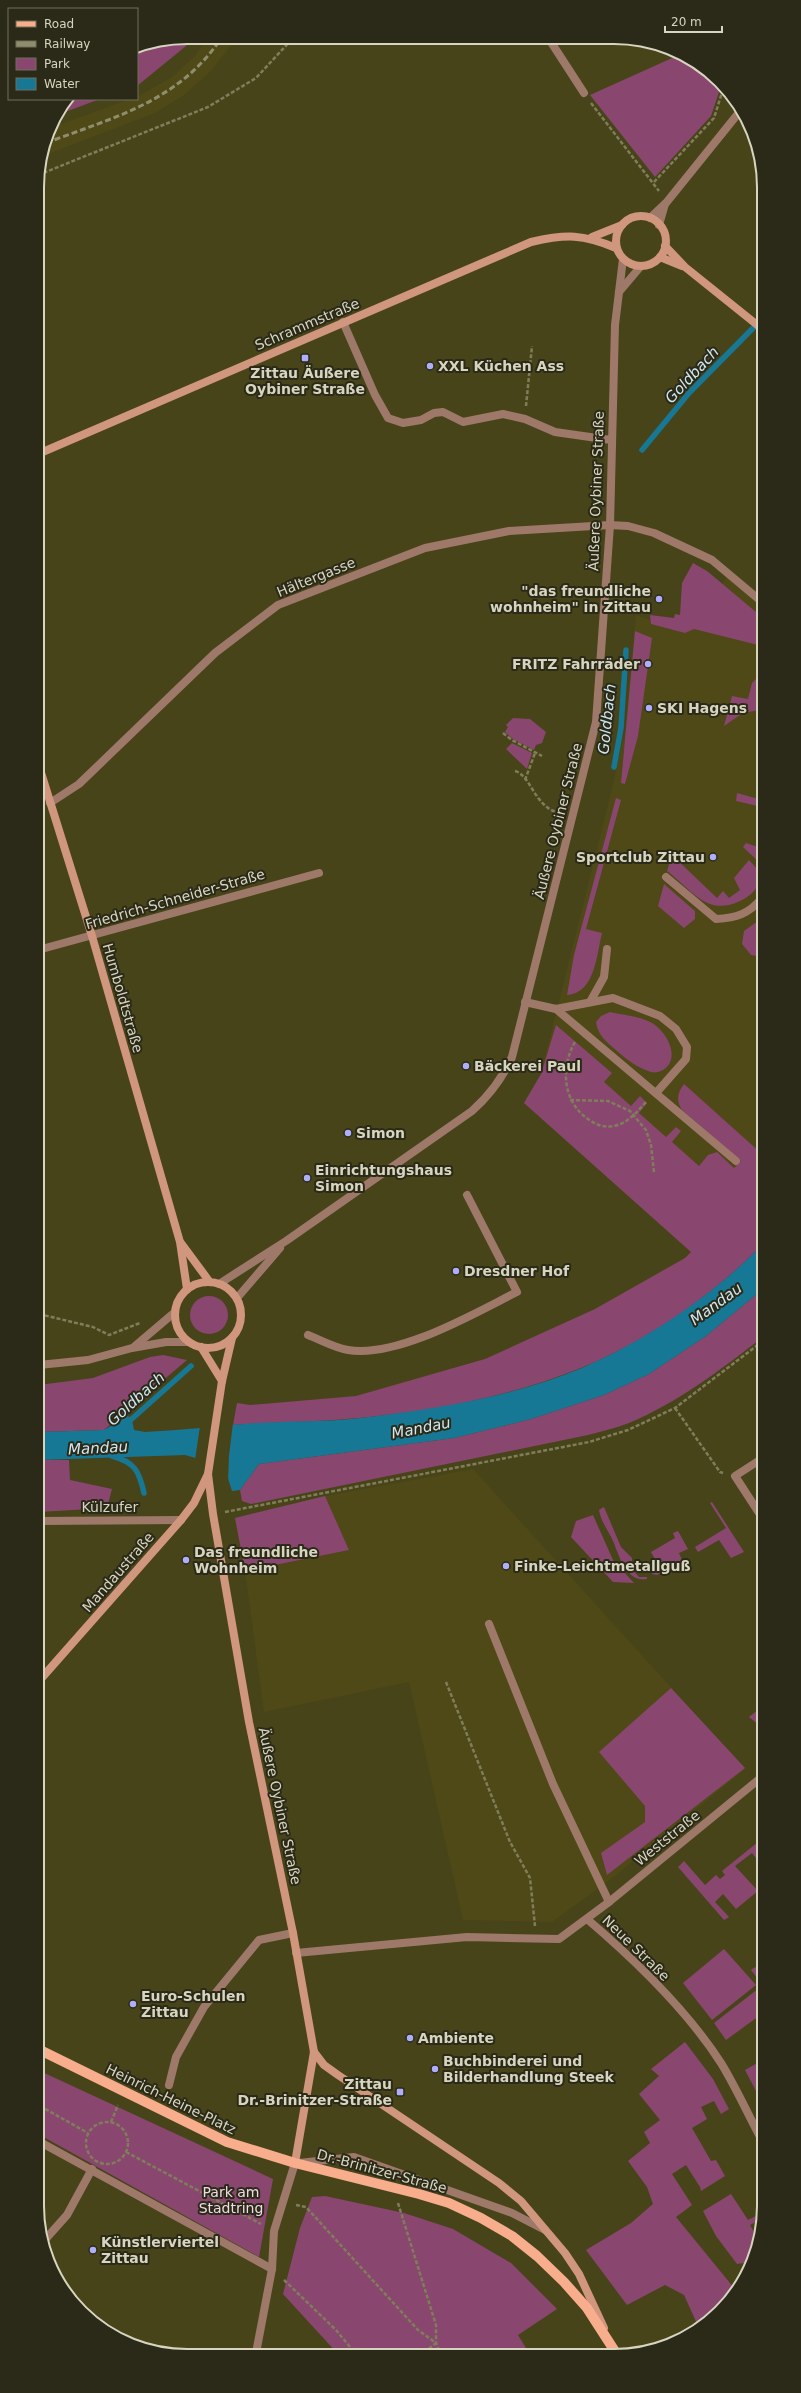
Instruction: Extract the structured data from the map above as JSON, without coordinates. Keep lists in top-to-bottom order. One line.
{"streets":{"main road":["Schrammstraße","Äußere Oybiner Straße","Humboldtstraße","Mandaustraße","Heinrich-Heine-Platz","Dr.-Brinitzer-Straße"],"street":["Hältergasse","Friedrich-Schneider-Straße","Külzufer","Weststraße","Neue Straße"]},"crossings":[["Schrammstraße","Äußere Oybiner Straße"],["Äußere Oybiner Straße","Hältergasse"],["Äußere Oybiner Straße","Humboldtstraße"],["Äußere Oybiner Straße","Mandaustraße"],["Äußere Oybiner Straße","Neue Straße"],["Äußere Oybiner Straße","Heinrich-Heine-Platz"],["Äußere Oybiner Straße","Dr.-Brinitzer-Straße"],["Hältergasse","Humboldtstraße"],["Friedrich-Schneider-Straße","Humboldtstraße"],["Külzufer","Mandaustraße"],["Weststraße","Neue Straße"],["Heinrich-Heine-Platz","Dr.-Brinitzer-Straße"]],"water":["Goldbach","Mandau"],"parks":["Park am Stadtring"],"places":{"transit":["Zittau Äußere Oybiner Straße","Zittau Dr.-Brinitzer-Straße"],"other":["XXL Küchen Ass","\"das freundliche wohnheim\" in Zittau","FRITZ Fahrräder","SKI Hagens","Sportclub Zittau","Bäckerei Paul","Simon","Einrichtungshaus Simon","Dresdner Hof","Das freundliche Wohnheim","Finke-Leichtmetallguß","Euro-Schulen Zittau","Ambiente","Buchbinderei und Bilderhandlung Steek","Künstlerviertel Zittau"]},"legend":["Road","Railway","Park","Water"],"scale_bar":"20 m"}
